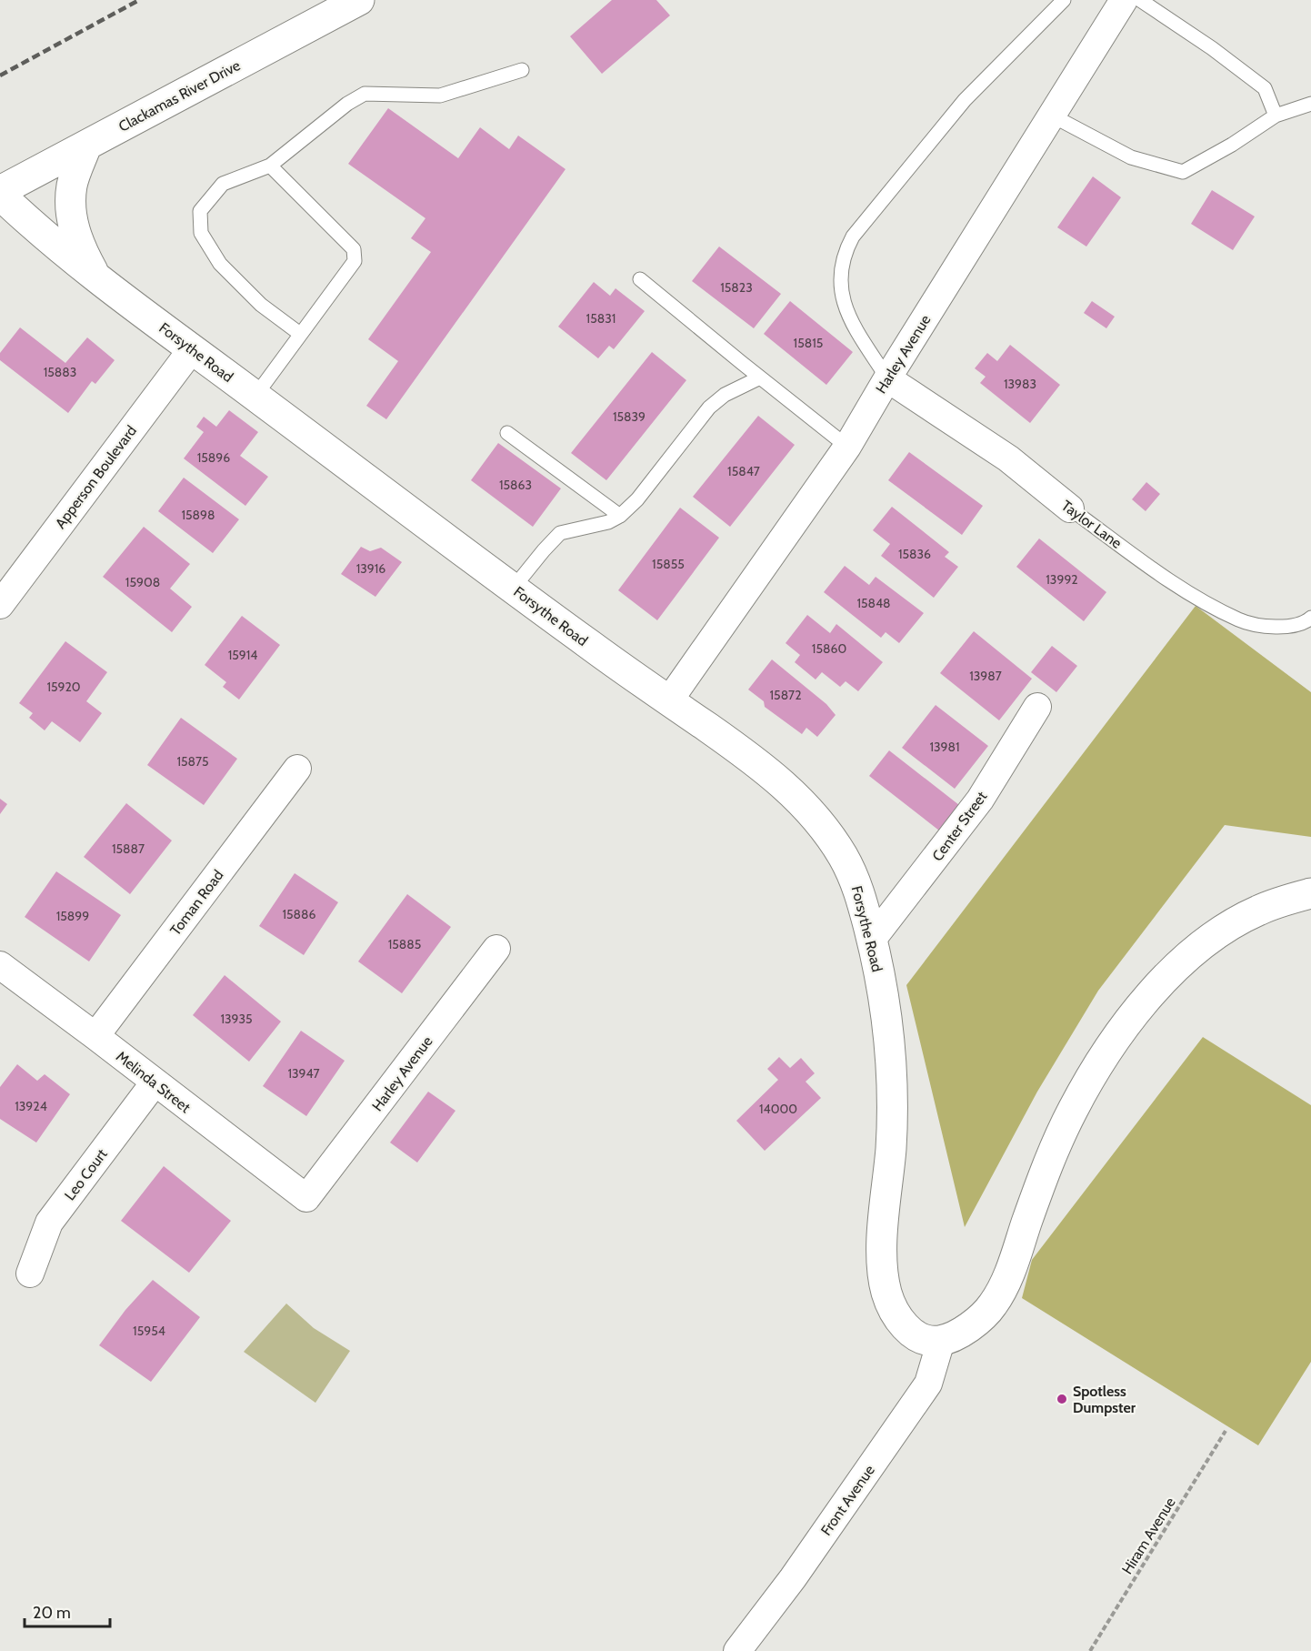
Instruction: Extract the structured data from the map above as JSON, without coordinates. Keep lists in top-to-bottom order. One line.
{"streets":{"street":["Clackamas River Drive","Forsythe Road","Harley Avenue","Apperson Boulevard","Taylor Lane","Center Street","Toman Road","Melinda Street","Leo Court","Front Avenue"],"path":["Hiram Avenue"]},"crossings":[["Clackamas River Drive","Forsythe Road"],["Forsythe Road","Harley Avenue"],["Forsythe Road","Apperson Boulevard"],["Forsythe Road","Center Street"],["Forsythe Road","Front Avenue"],["Harley Avenue","Taylor Lane"],["Harley Avenue","Melinda Street"],["Toman Road","Melinda Street"],["Melinda Street","Leo Court"]],"places":["Spotless Dumpster"],"house_numbers":["15823","15831","15815","15883","13983","15839","15896","15847","15863","15898","15836","15855","13916","13992","15908","15848","15860","15914","13987","15920","15872","13981","15875","15887","15886","15899","15885","13935","13947","13924","14000","15954"],"scale_bar":"20 m"}
